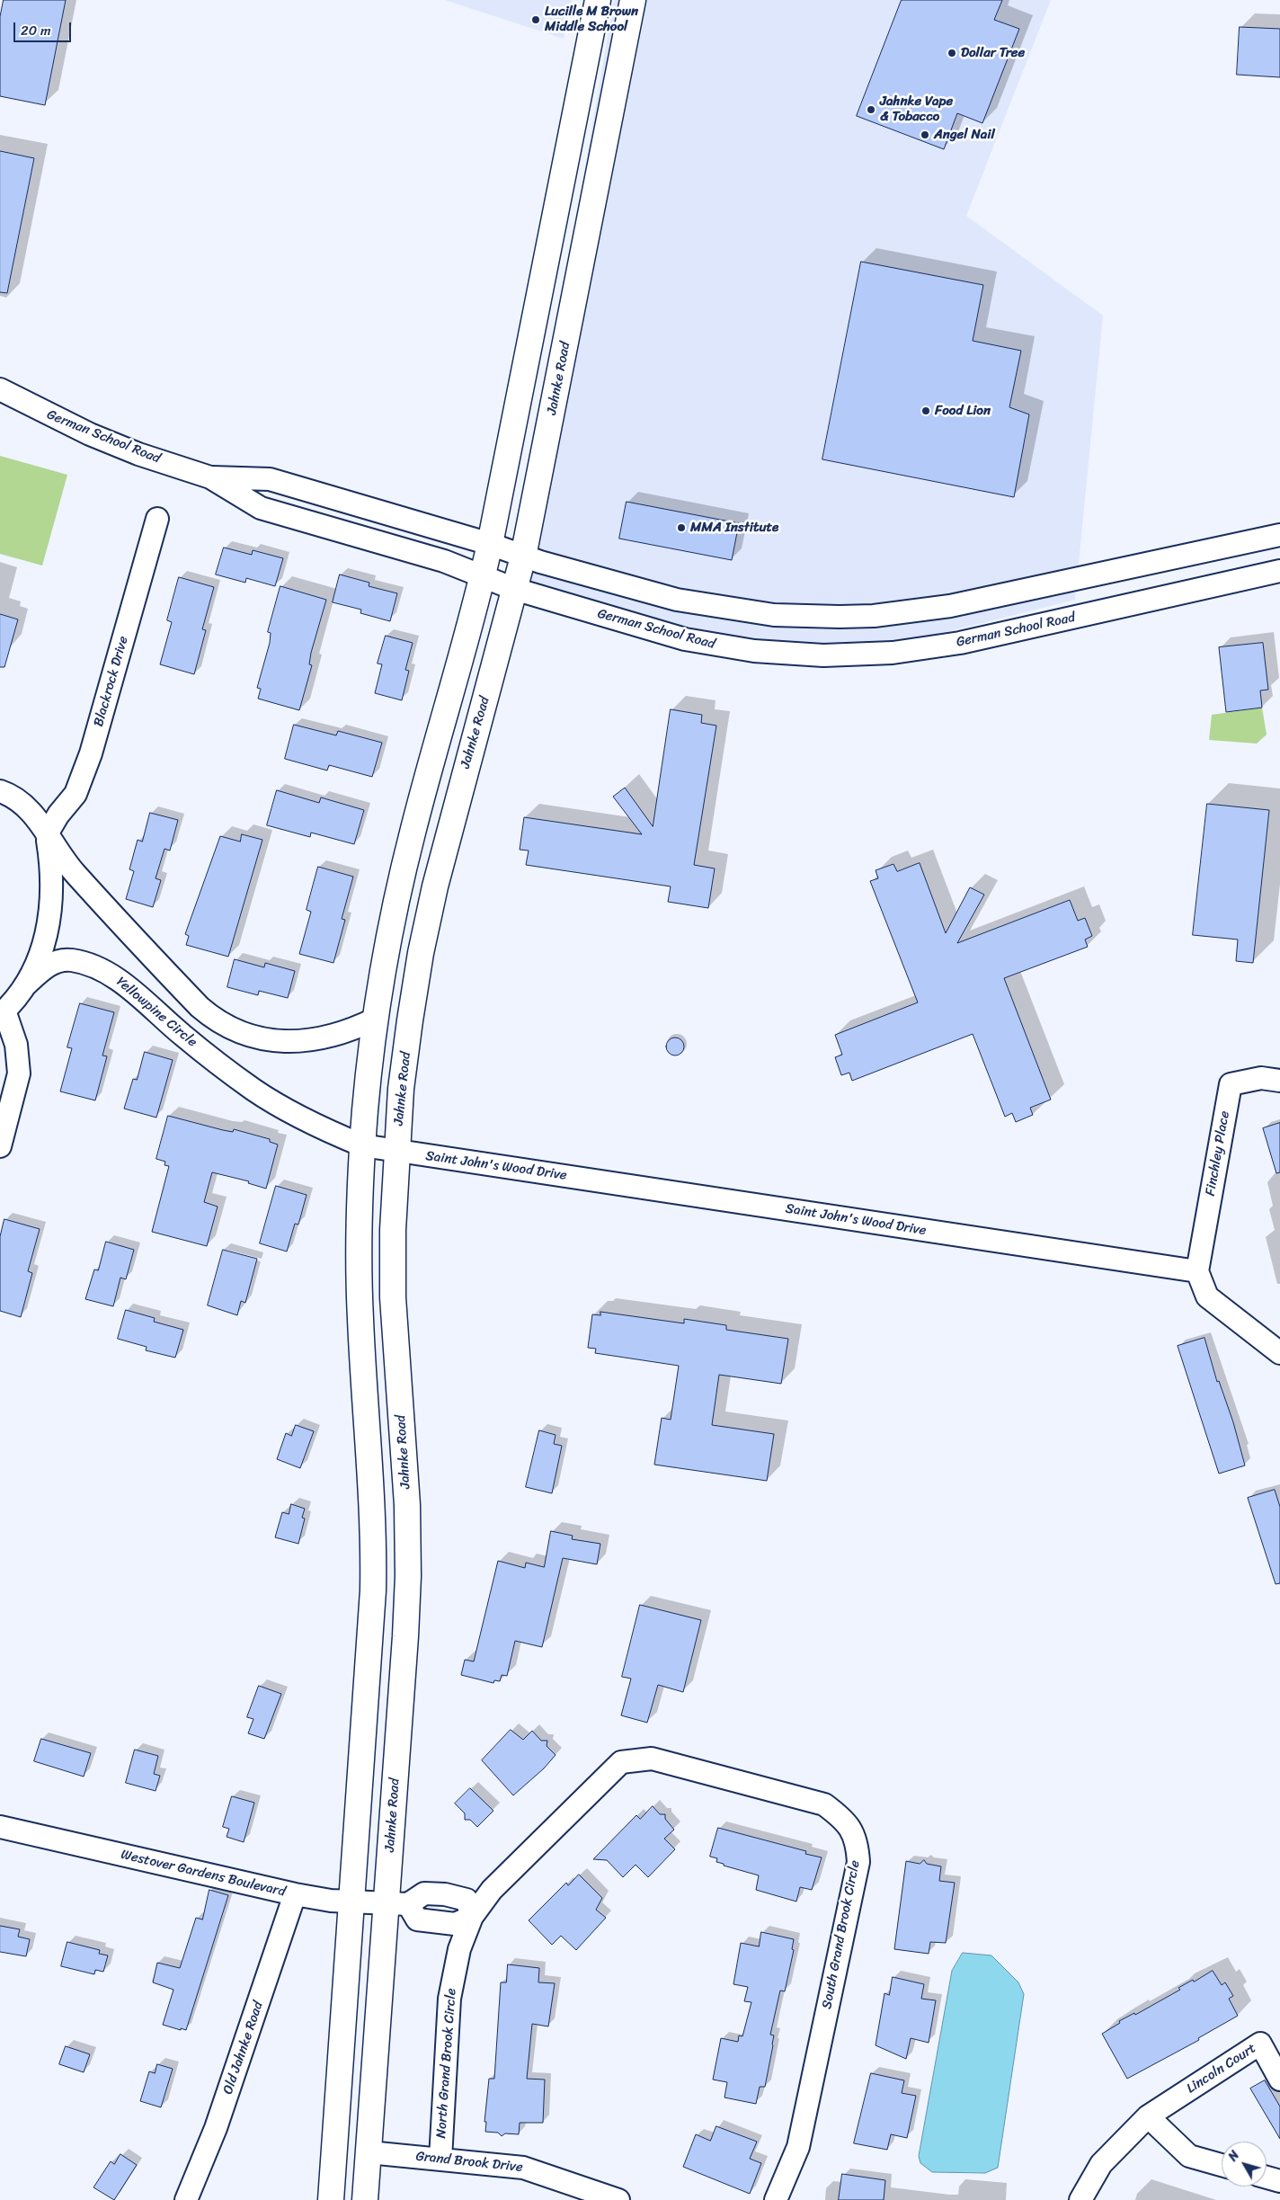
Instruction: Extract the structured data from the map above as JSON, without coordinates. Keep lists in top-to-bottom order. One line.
{"streets":{"main road":["Jahnke Road"],"street":["German School Road","Blackrock Drive","Yellowpine Circle","Finchley Place","Saint John's Wood Drive","Westover Gardens Boulevard","South Grand Brook Circle","Old Jahnke Road","North Grand Brook Circle","Lincoln Court","Grand Brook Drive"]},"crossings":[["Jahnke Road","German School Road"],["Jahnke Road","Yellowpine Circle"],["Jahnke Road","Saint John's Wood Drive"],["Jahnke Road","Westover Gardens Boulevard"],["Jahnke Road","Grand Brook Drive"],["Blackrock Drive","Yellowpine Circle"],["Yellowpine Circle","Saint John's Wood Drive"],["Finchley Place","Saint John's Wood Drive"],["Westover Gardens Boulevard","Old Jahnke Road"],["South Grand Brook Circle","North Grand Brook Circle"],["North Grand Brook Circle","Grand Brook Drive"]],"places":["Lucille M Brown Middle School","Dollar Tree","Jahnke Vape & Tobacco","Angel Nail","Food Lion","MMA Institute"],"scale_bar":"20 m","north":"top left"}
